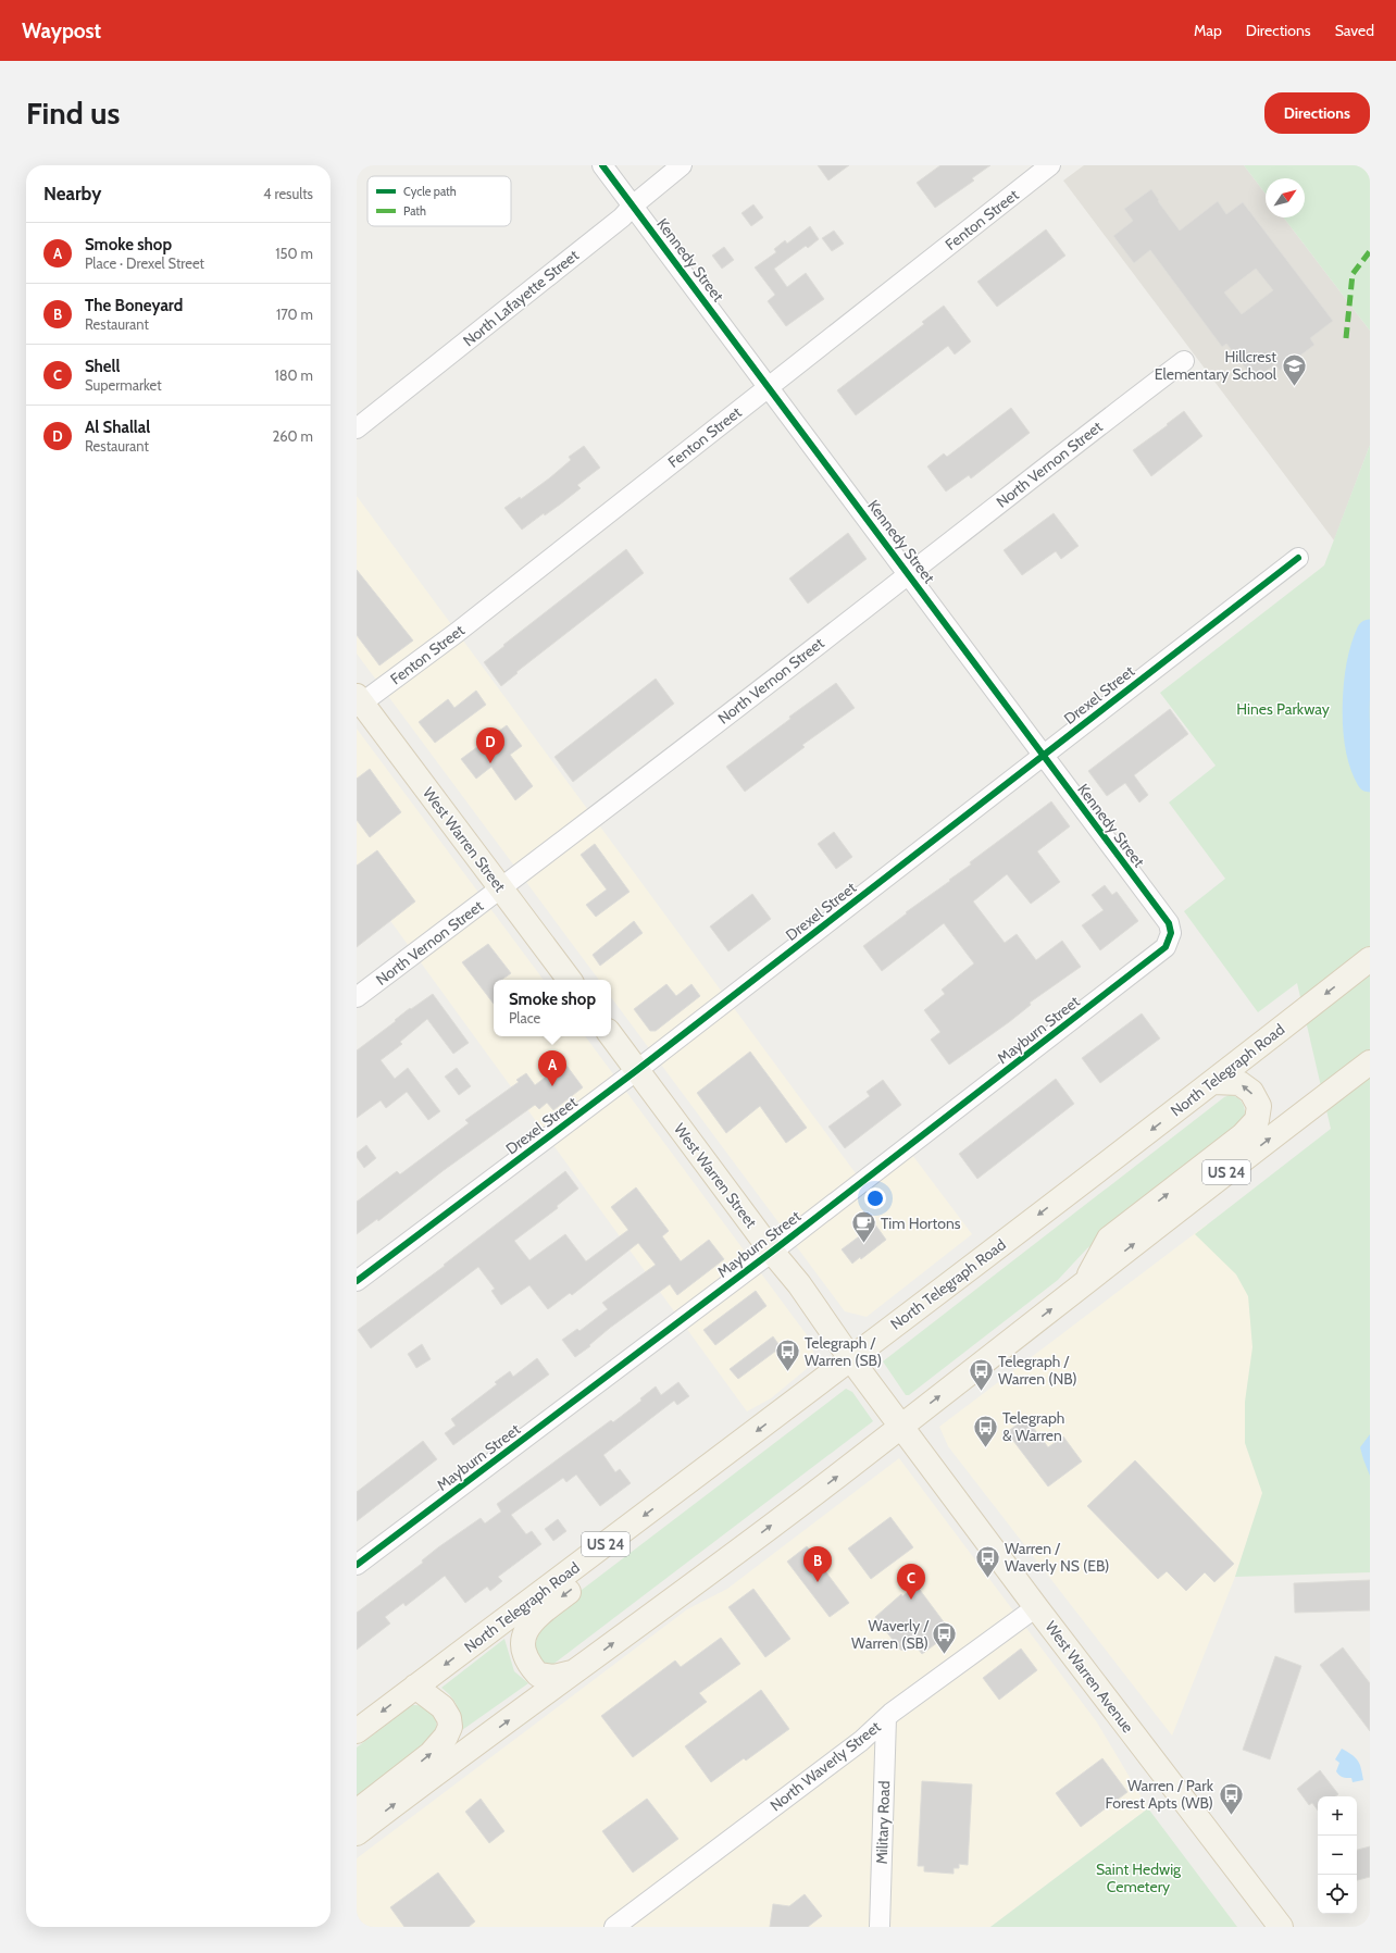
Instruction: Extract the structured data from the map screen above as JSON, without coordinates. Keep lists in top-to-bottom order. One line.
{"streets":{"main road":["West Warren Street","North Telegraph Road","US 24","West Warren Avenue"],"street":["Fenton Street","Kennedy Street","North Lafayette Street","North Vernon Street","Drexel Street","Mayburn Street","North Waverly Street","Military Road"]},"crossings":[["Fenton Street","Kennedy Street"],["Fenton Street","West Warren Street"],["Kennedy Street","North Lafayette Street"],["Kennedy Street","North Vernon Street"],["Kennedy Street","Drexel Street"],["Kennedy Street","Mayburn Street"],["North Vernon Street","West Warren Street"],["Drexel Street","West Warren Street"],["West Warren Street","Mayburn Street"],["West Warren Street","North Telegraph Road"],["West Warren Street","US 24"],["West Warren Street","West Warren Avenue"],["US 24","West Warren Avenue"],["West Warren Avenue","North Waverly Street"],["North Waverly Street","Military Road"]],"parks":["Hines Parkway","Saint Hedwig Cemetery"],"places":{"school or university":["Hillcrest Elementary School"],"cafe":["Tim Hortons"],"bus stop":["Telegraph / Warren (SB)","Telegraph / Warren (NB)","Telegraph & Warren","Warren / Waverly NS (EB)","Waverly / Warren (SB)","Warren / Park Forest Apts (WB)"]},"legend":["Cycle path","Path"],"north":"top right","page":{"header":"Waypost","nav":["Map","Directions","Saved"],"buttons":"Directions","title":"Find us","heading":["Nearby","4 results"],"list":[{"mark":"A","name":"Smoke shop","note":"Place · Drexel Street","value":"150 m"},{"mark":"B","name":"The Boneyard","note":"Restaurant","value":"170 m"},{"mark":"C","name":"Shell","note":"Supermarket","value":"180 m"},{"mark":"D","name":"Al Shallal","note":"Restaurant","value":"260 m"}],"pins":["D","A","B","C"],"popup":["Smoke shop","Place"],"map_buttons":["+","−"]}}
